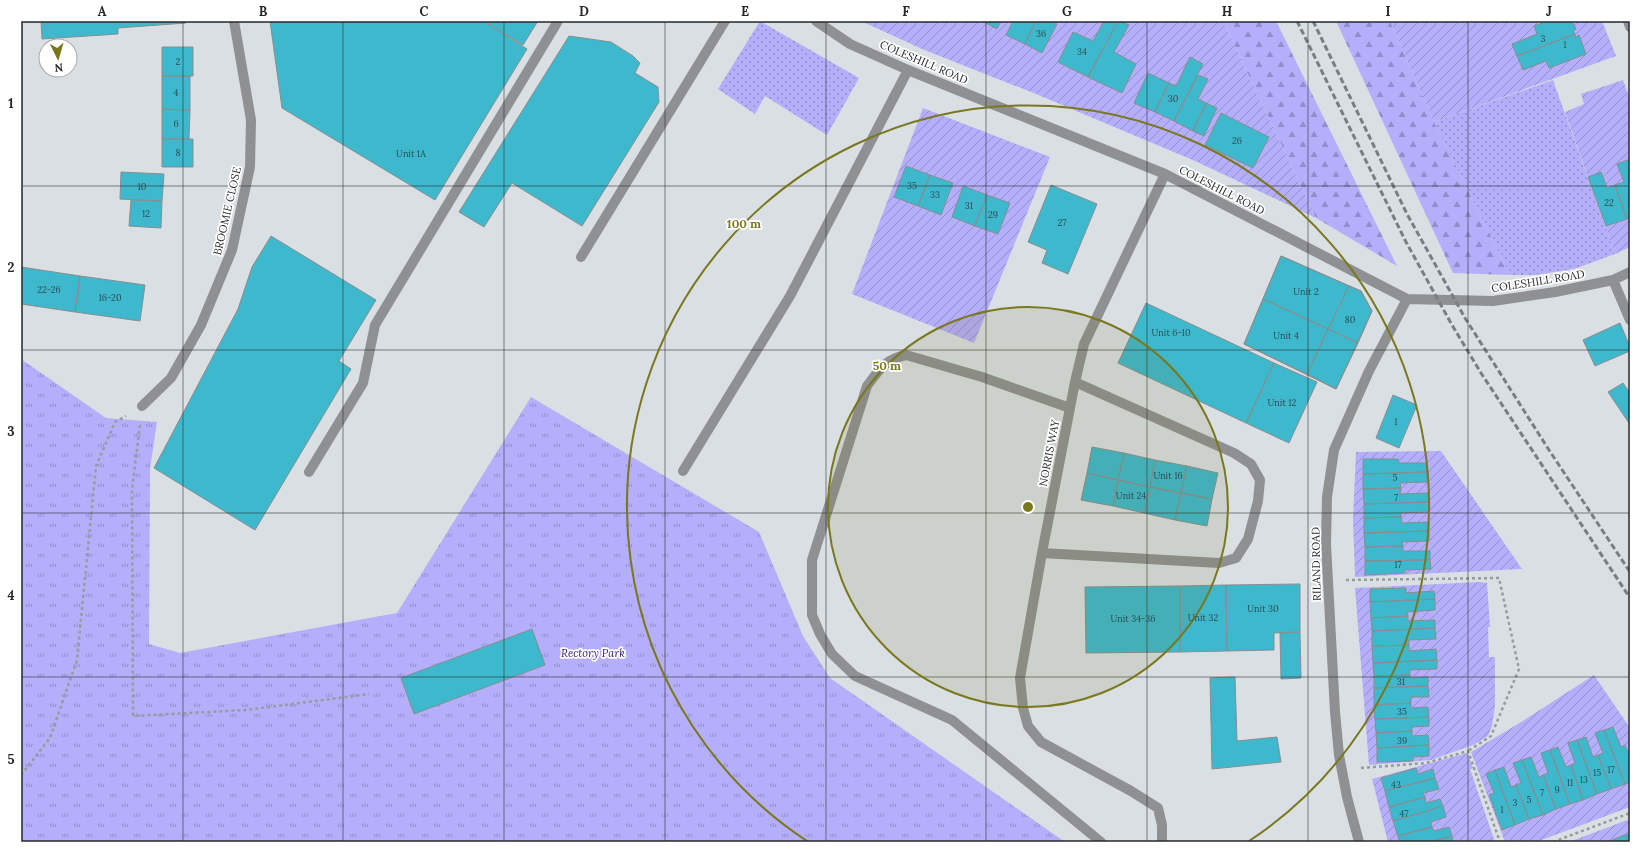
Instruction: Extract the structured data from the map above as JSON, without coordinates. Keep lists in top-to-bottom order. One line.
{"streets":{"street":["COLESHILL ROAD","BROOMIE CLOSE","NORRIS WAY","RILAND ROAD"]},"crossings":[["COLESHILL ROAD","NORRIS WAY"],["COLESHILL ROAD","RILAND ROAD"]],"parks":["Rectory Park"],"house_numbers":["36","3","1","34","2","4","30","6","26","8","Unit 1A","35","10","33","22","31","12","29","27","22-26","Unit 2","16-20","80","Unit 6-10","Unit 4","Unit 12","1","Unit 16","5","Unit 24","7","17","Unit 30","Unit 32","Unit 34-36","31","35","39","17","15","13","11","43","9","7","5","3","1","47"],"north":"bottom","grid":{"columns":["A","B","C","D","E","F","G","H","I","J"],"rows":["1","2","3","4","5"]},"rings":["100 m","50 m"]}
